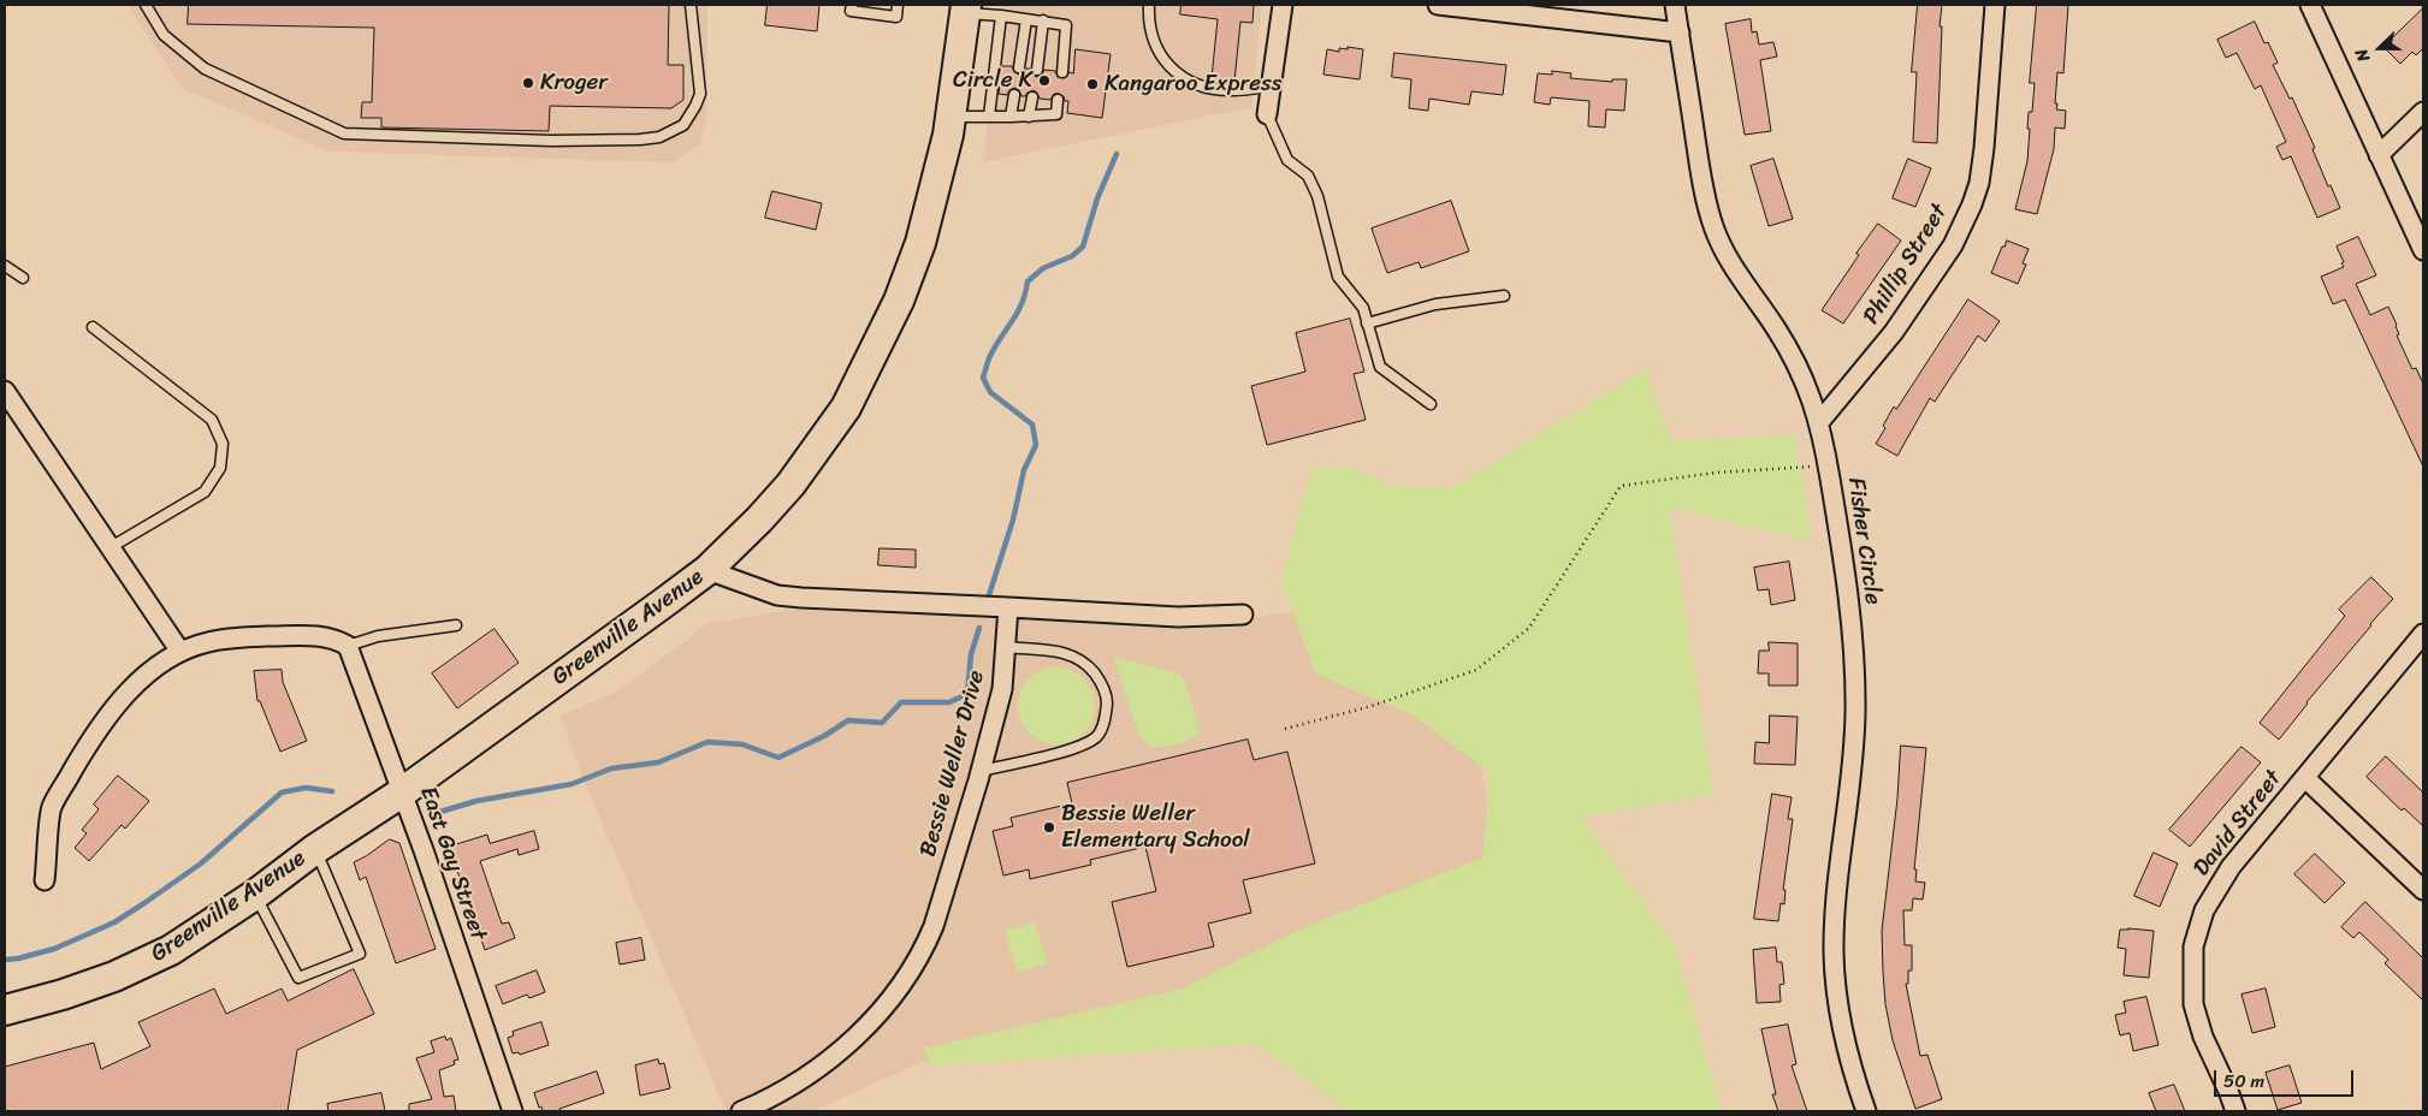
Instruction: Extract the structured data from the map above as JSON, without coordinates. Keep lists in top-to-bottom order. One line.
{"streets":{"main road":["Greenville Avenue"],"street":["Phillip Street","Fisher Circle","Bessie Weller Drive","David Street","East Gay Street"]},"crossings":[["Phillip Street","Fisher Circle"],["Greenville Avenue","East Gay Street"]],"places":["Circle K","Kroger","Kangaroo Express","Bessie Weller Elementary School"],"scale_bar":"50 m","north":"left"}
